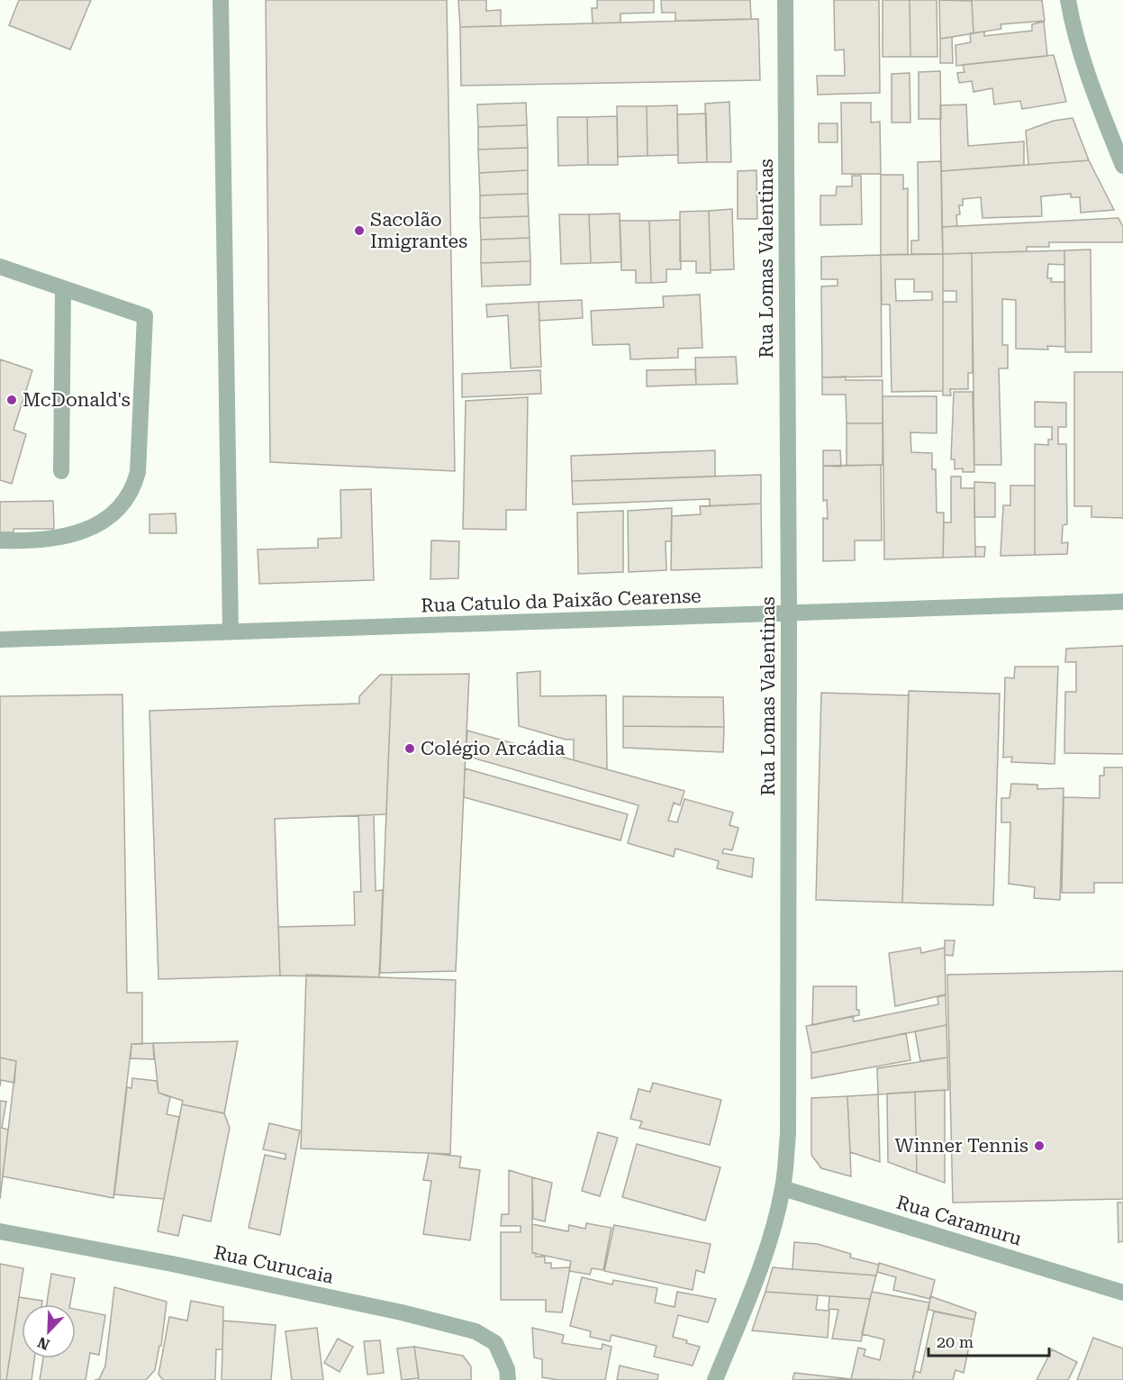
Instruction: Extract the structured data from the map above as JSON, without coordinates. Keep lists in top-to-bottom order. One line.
{"streets":{"street":["Rua Lomas Valentinas","Rua Catulo da Paixão Cearense","Rua Caramuru","Rua Curucaia"]},"crossings":[["Rua Lomas Valentinas","Rua Catulo da Paixão Cearense"],["Rua Lomas Valentinas","Rua Caramuru"]],"places":["Sacolão Imigrantes","McDonald's","Colégio Arcádia","Winner Tennis"],"scale_bar":"20 m","north":"bottom left"}
